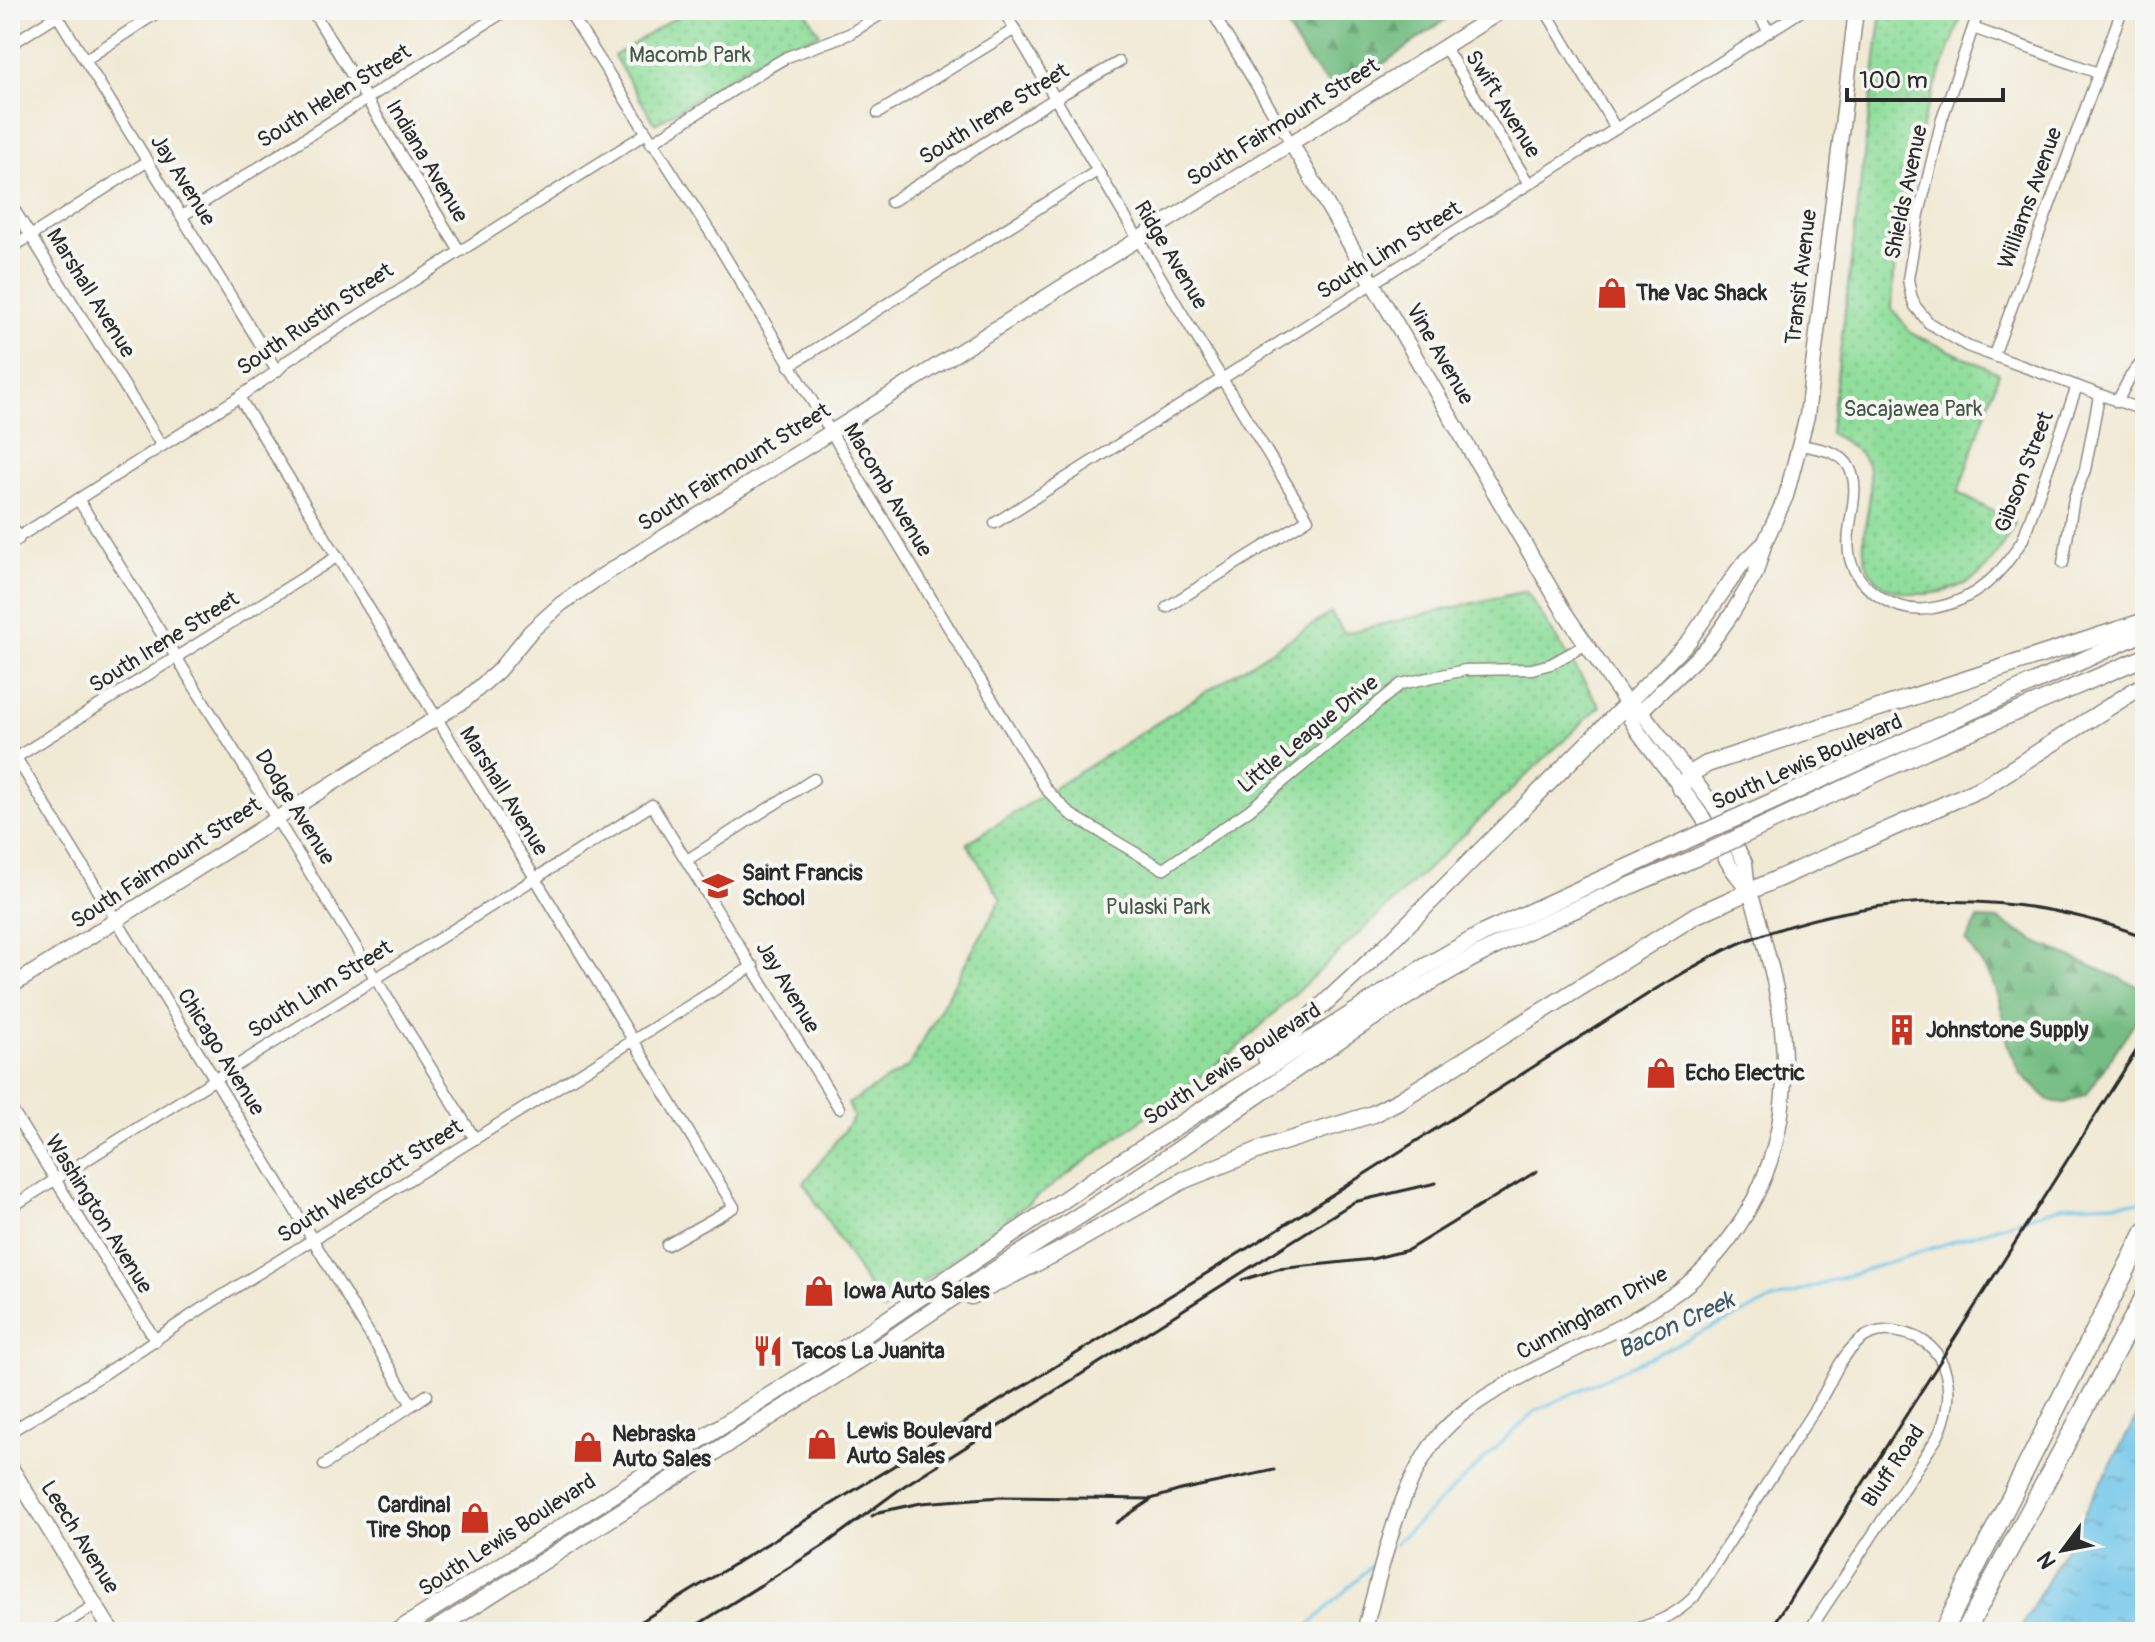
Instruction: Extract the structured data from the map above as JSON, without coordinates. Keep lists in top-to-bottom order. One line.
{"streets":{"main road":["South Lewis Boulevard"],"street":["South Helen Street","Swift Avenue","South Irene Street","South Fairmount Street","Indiana Avenue","Jay Avenue","Shields Avenue","Williams Avenue","South Linn Street","Ridge Avenue","Transit Avenue","Marshall Avenue","South Rustin Street","Vine Avenue","Gibson Street","Macomb Avenue","Little League Drive","Dodge Avenue","Chicago Avenue","South Westcott Street","Washington Avenue","Cunningham Drive","Bluff Road","Leech Avenue"]},"crossings":[["South Helen Street","Indiana Avenue"],["South Helen Street","Jay Avenue"],["Swift Avenue","South Fairmount Street"],["Swift Avenue","South Linn Street"],["South Irene Street","Ridge Avenue"],["South Irene Street","Marshall Avenue"],["South Irene Street","Dodge Avenue"],["South Irene Street","Chicago Avenue"],["South Fairmount Street","Ridge Avenue"],["South Fairmount Street","Marshall Avenue"],["South Fairmount Street","Vine Avenue"],["South Fairmount Street","Macomb Avenue"],["South Fairmount Street","Dodge Avenue"],["South Fairmount Street","Chicago Avenue"],["Indiana Avenue","South Rustin Street"],["Jay Avenue","South Linn Street"],["Jay Avenue","South Rustin Street"],["Jay Avenue","South Westcott Street"],["Shields Avenue","Williams Avenue"],["South Linn Street","Ridge Avenue"],["South Linn Street","Marshall Avenue"],["South Linn Street","Vine Avenue"],["South Linn Street","Dodge Avenue"],["South Linn Street","Chicago Avenue"],["South Linn Street","Washington Avenue"],["Transit Avenue","Vine Avenue"],["Transit Avenue","Gibson Street"],["Marshall Avenue","South Rustin Street"],["Marshall Avenue","South Westcott Street"],["South Rustin Street","Macomb Avenue"],["South Rustin Street","Dodge Avenue"],["Vine Avenue","Little League Drive"],["Vine Avenue","Cunningham Drive"],["Macomb Avenue","Little League Drive"],["Dodge Avenue","South Westcott Street"],["Chicago Avenue","South Westcott Street"],["South Westcott Street","Washington Avenue"]],"water":["Bacon Creek"],"parks":["Macomb Park","Sacajawea Park","Pulaski Park"],"places":{"shop":["The Vac Shack","Echo Electric","Iowa Auto Sales","Lewis Boulevard Auto Sales","Nebraska Auto Sales","Cardinal Tire Shop"],"school or university":["Saint Francis School"],"building":["Johnstone Supply"],"restaurant":["Tacos La Juanita"]},"scale_bar":"100 m","north":"bottom left"}
